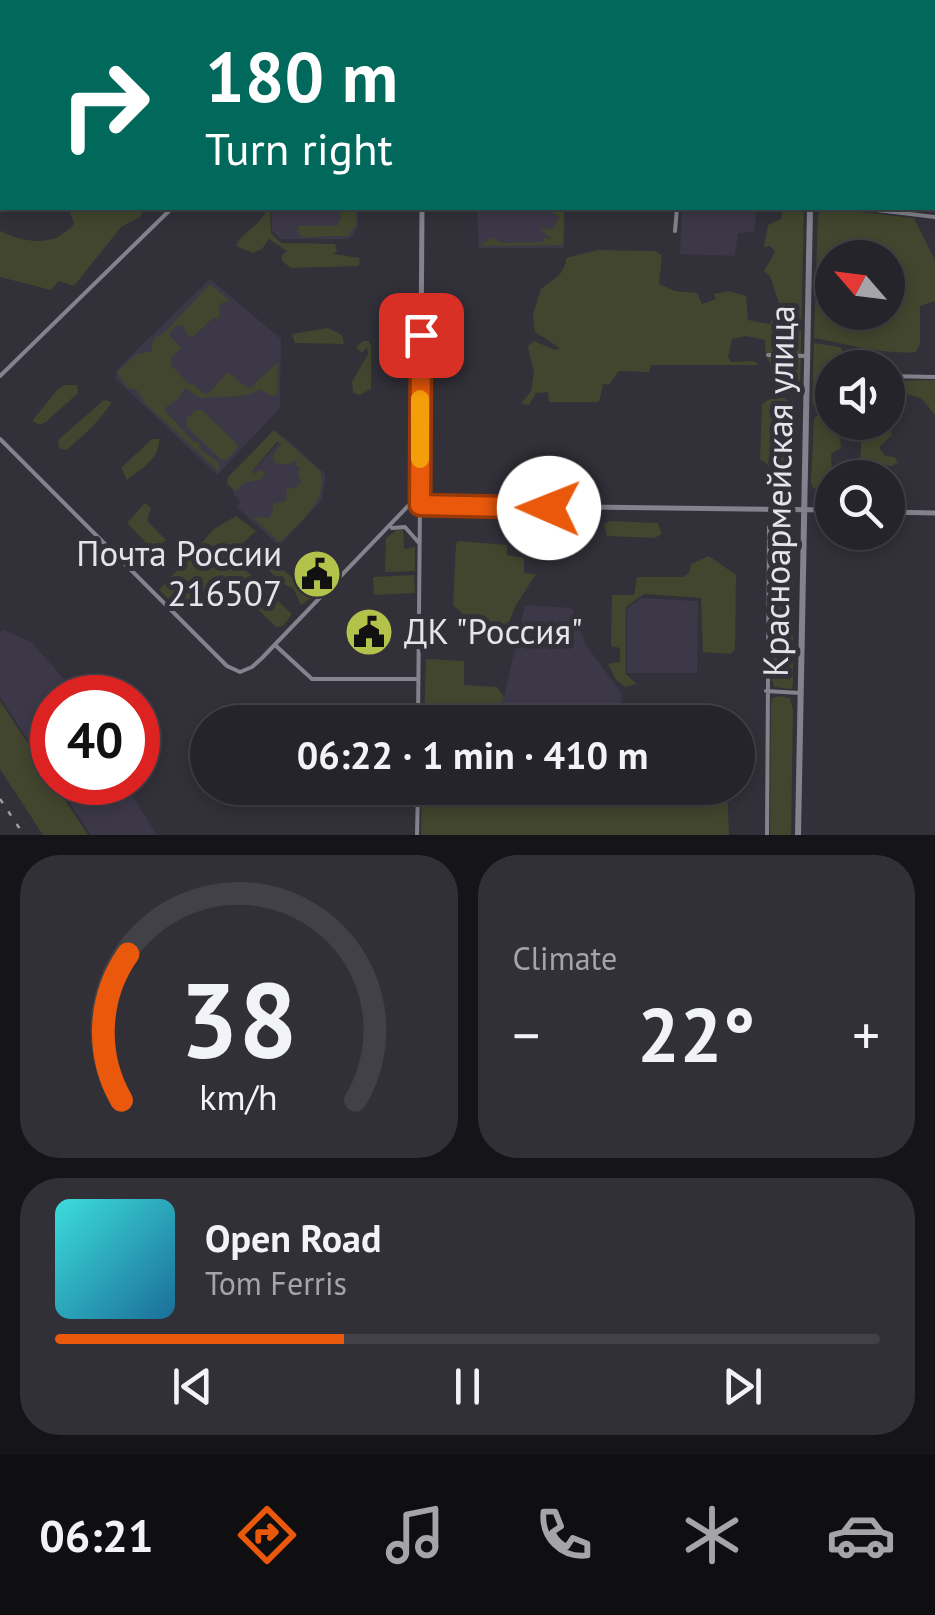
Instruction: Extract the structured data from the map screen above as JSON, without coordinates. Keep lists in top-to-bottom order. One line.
{"streets":{"main road":["Красноармейская улица"]},"places":{"public building":["Почта России 216507","ДК \"Россия\""]},"north":"top left","page":{"turn":["180 m","Turn right"],"limit":"40","trip":"06:22 · 1 min · 410 m","tile":"Climate","heat":["−","22°","+"],"song":["Open Road","Tom Ferris"],"tabs":"06:21","gauge":["38","km/h"]}}
